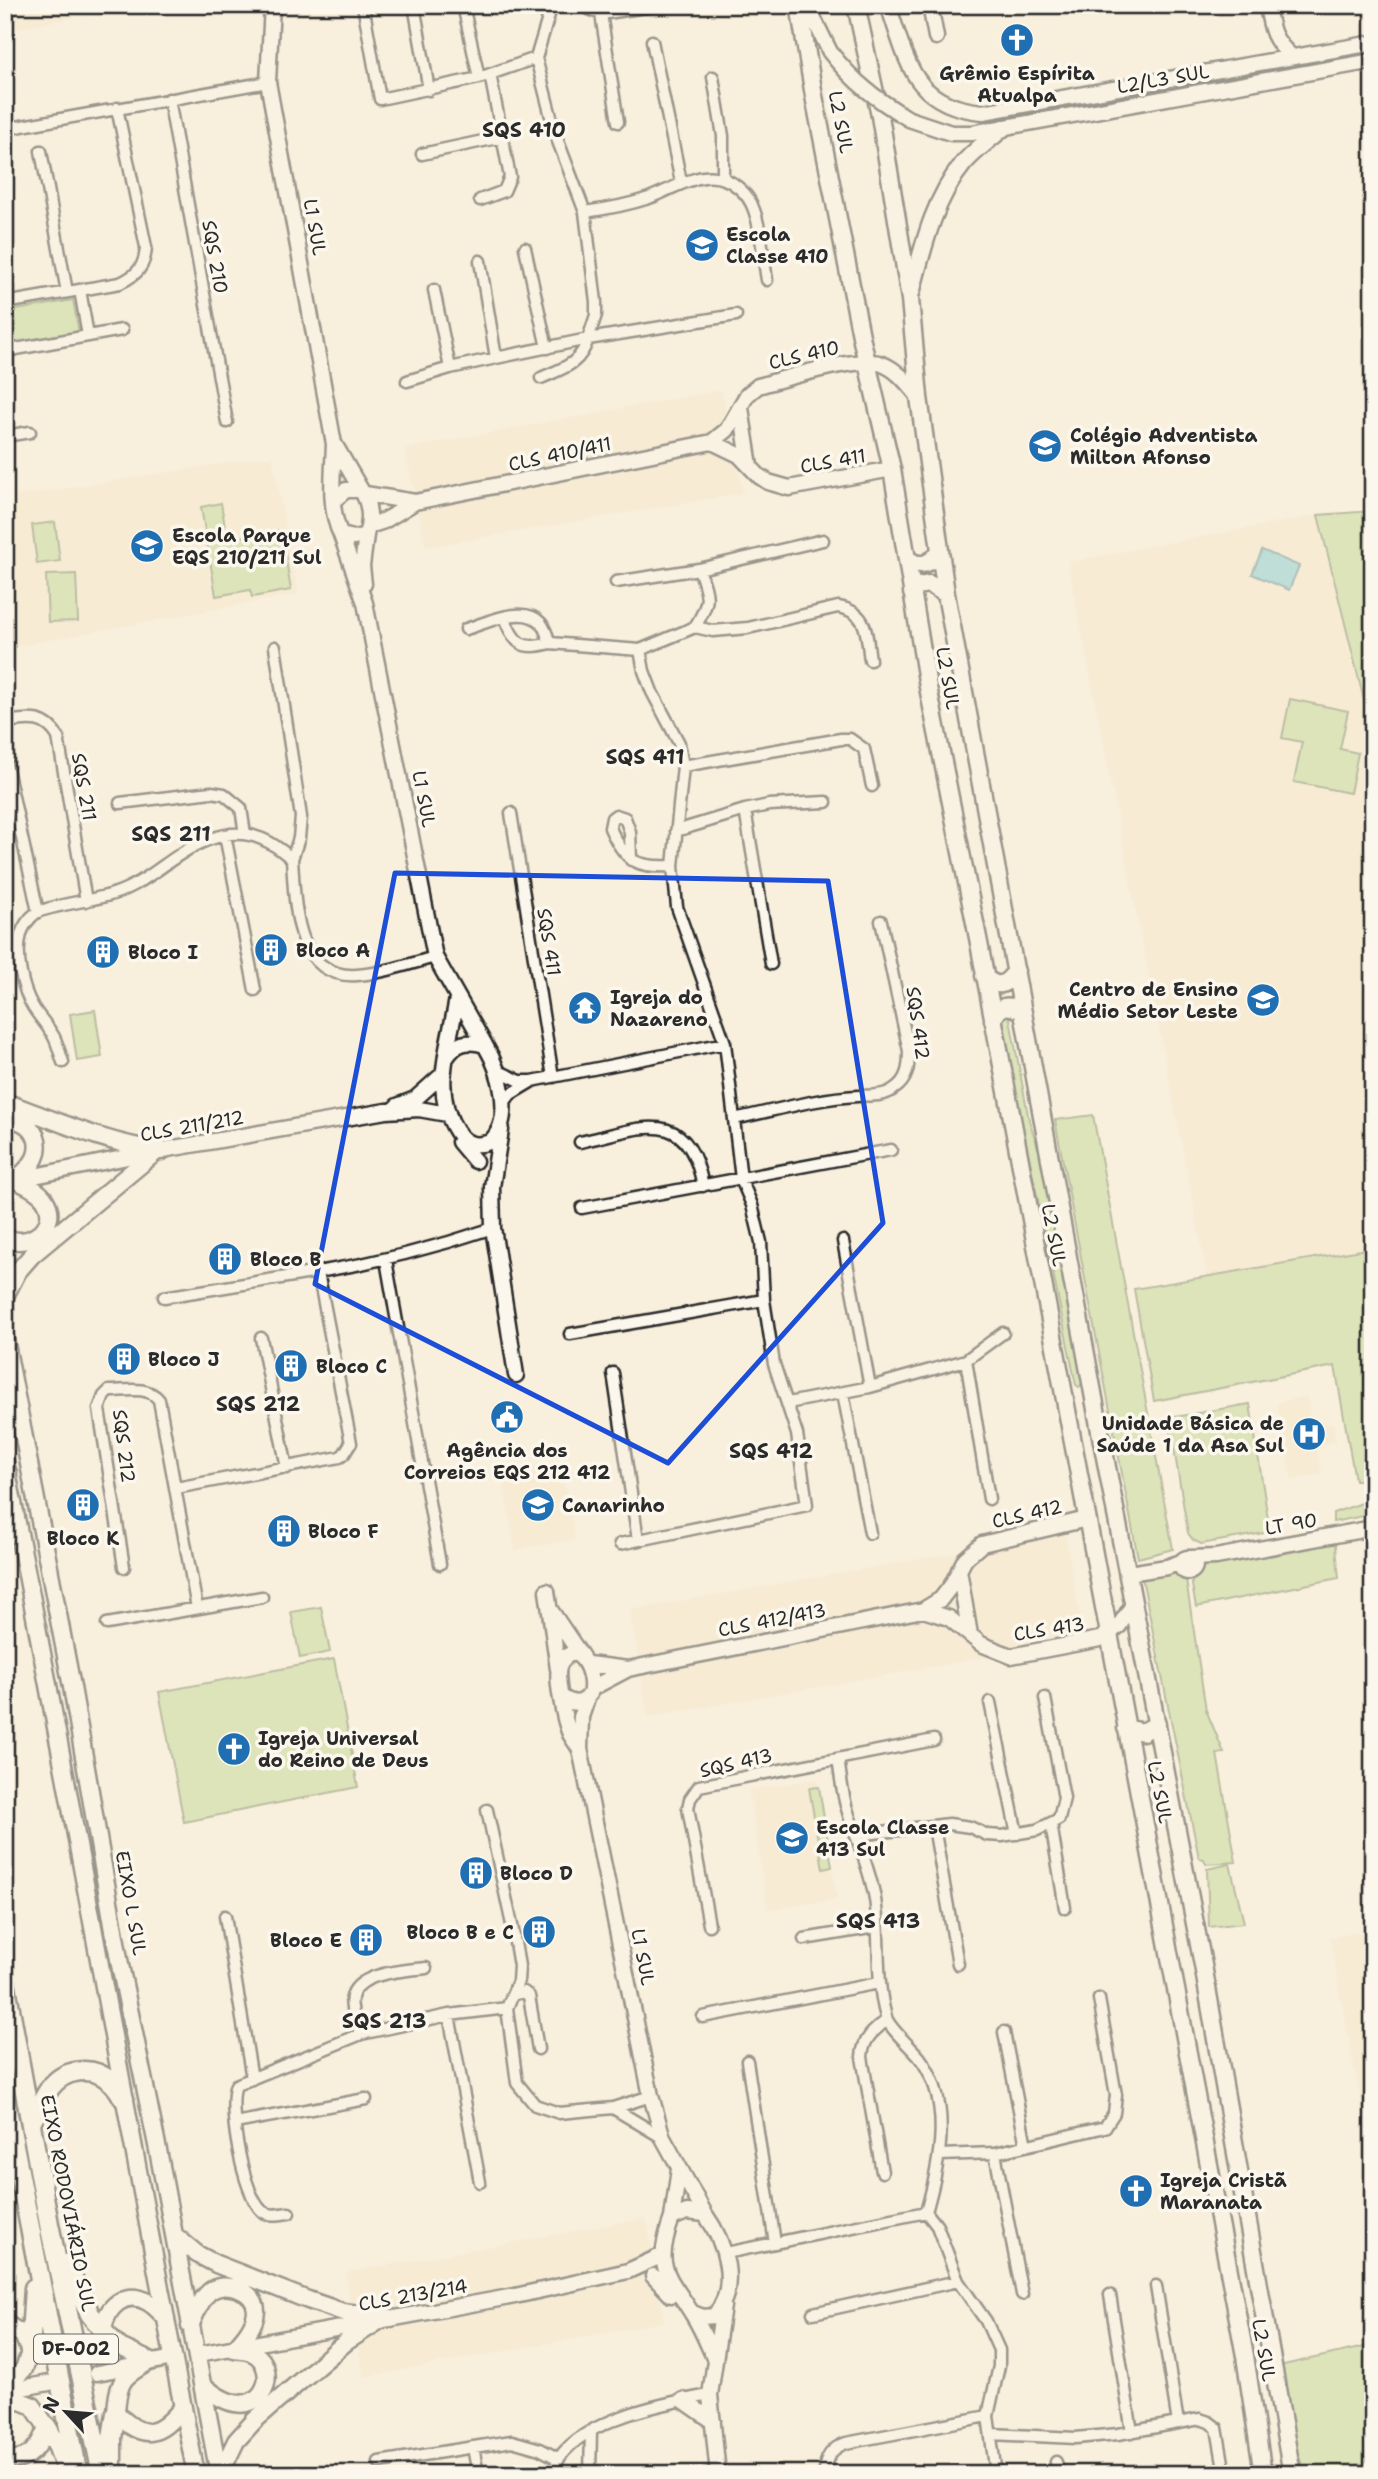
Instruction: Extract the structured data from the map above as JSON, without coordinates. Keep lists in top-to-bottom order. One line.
{"streets":{"highway":["EIXO RODOVIÁRIO SUL","DF-002"],"main road":["L2 SUL","EIXO L SUL"],"street":["L2/L3 SUL","L1 SUL","SQS 210","CLS 410","CLS 410/411","CLS 411","SQS 211","SQS 411","SQS 412","CLS 211/212","SQS 212","CLS 412","LT 90","CLS 412/413","CLS 413","SQS 413","CLS 213/214"]},"crossings":[["L2 SUL","CLS 410"],["L2 SUL","CLS 411"],["L2 SUL","CLS 412"],["L2 SUL","LT 90"],["L2 SUL","CLS 413"],["L1 SUL","CLS 410/411"],["L1 SUL","CLS 211/212"],["L1 SUL","CLS 412/413"],["CLS 410","CLS 410/411"],["CLS 410","CLS 411"],["CLS 410/411","CLS 411"],["CLS 412","CLS 412/413"],["CLS 412","CLS 413"],["CLS 412/413","CLS 413"]],"districts":["SQS 410","SQS 411","SQS 211","SQS 212","SQS 412","SQS 413","SQS 213"],"places":{"church":["Grêmio Espírita Atualpa","Igreja Universal do Reino de Deus","Igreja Cristã Maranata"],"school or university":["Escola Classe 410","Colégio Adventista Milton Afonso","Escola Parque EQS 210/211 Sul","Centro de Ensino Médio Setor Leste","Canarinho","Escola Classe 413 Sul"],"building":["Bloco A","Bloco I","Bloco B","Bloco J","Bloco C","Bloco K","Bloco F","Bloco D","Bloco B e C","Bloco E"],"temple":["Igreja do Nazareno"],"public building":["Agência dos Correios EQS 212 412"],"hospital":["Unidade Básica de Saúde 1 da Asa Sul"]},"north":"top left"}
